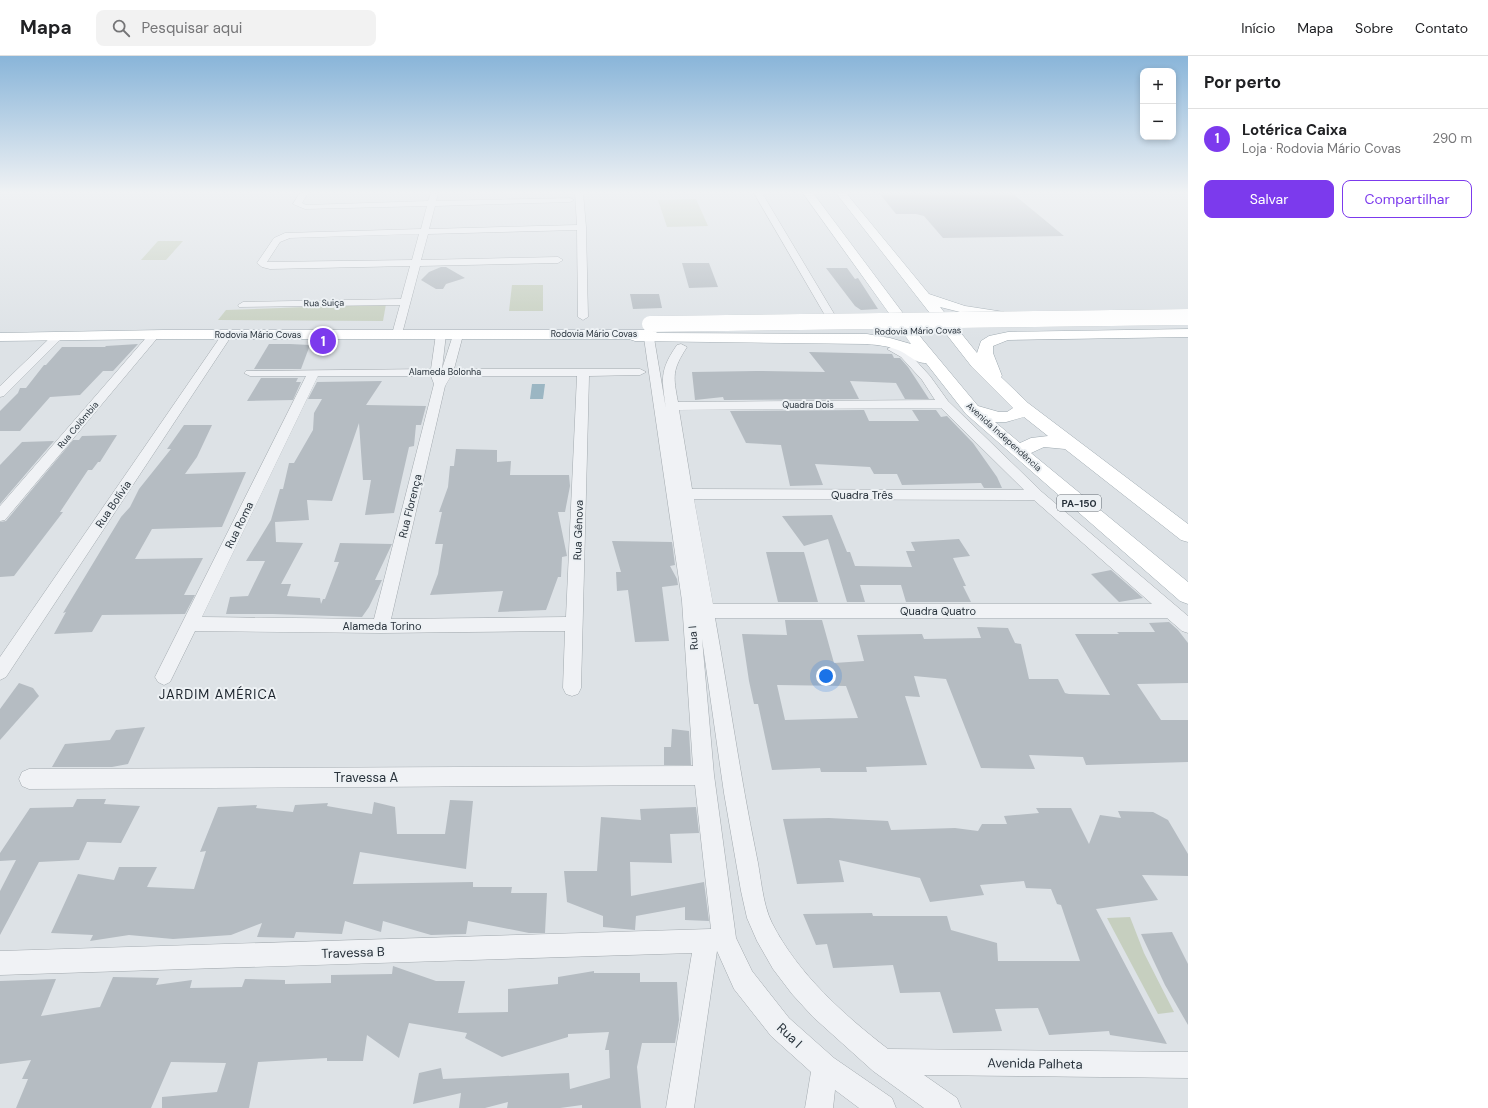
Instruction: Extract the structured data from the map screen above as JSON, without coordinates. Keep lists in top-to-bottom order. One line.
{"streets":{"main road":["Rodovia Mário Covas","Avenida Independência","PA-150"],"street":["Rua Suiça","Alameda Bolonha","Quadra Dois","Rua Colômbia","Quadra Três","Rua Bolívia","Rua Florença","Rua Roma","Rua Gênova","Quadra Quatro","Alameda Torino","Rua I","Travessa A","Travessa B","Avenida Palheta"]},"crossings":[["Rodovia Mário Covas","Rua Colômbia"],["Rodovia Mário Covas","Rua Bolívia"],["Rodovia Mário Covas","Rua Florença"],["Rodovia Mário Covas","Rua I"],["Alameda Bolonha","Rua Florença"],["Alameda Bolonha","Rua Roma"],["Alameda Bolonha","Rua Gênova"],["Rua Florença","Alameda Torino"],["Rua Roma","Alameda Torino"],["Rua Gênova","Alameda Torino"],["Rua I","Travessa A"],["Rua I","Travessa B"]],"districts":["JARDIM AMÉRICA"],"page":{"header":"Mapa","search":"Pesquisar aqui","nav":["Início","Mapa","Sobre","Contato"],"heading":"Por perto","map_buttons":["+","−"],"list":[{"mark":"1","name":"Lotérica Caixa","note":"Loja · Rodovia Mário Covas","value":"290 m"}],"buttons":["Salvar","Compartilhar"],"pins":"1"}}
